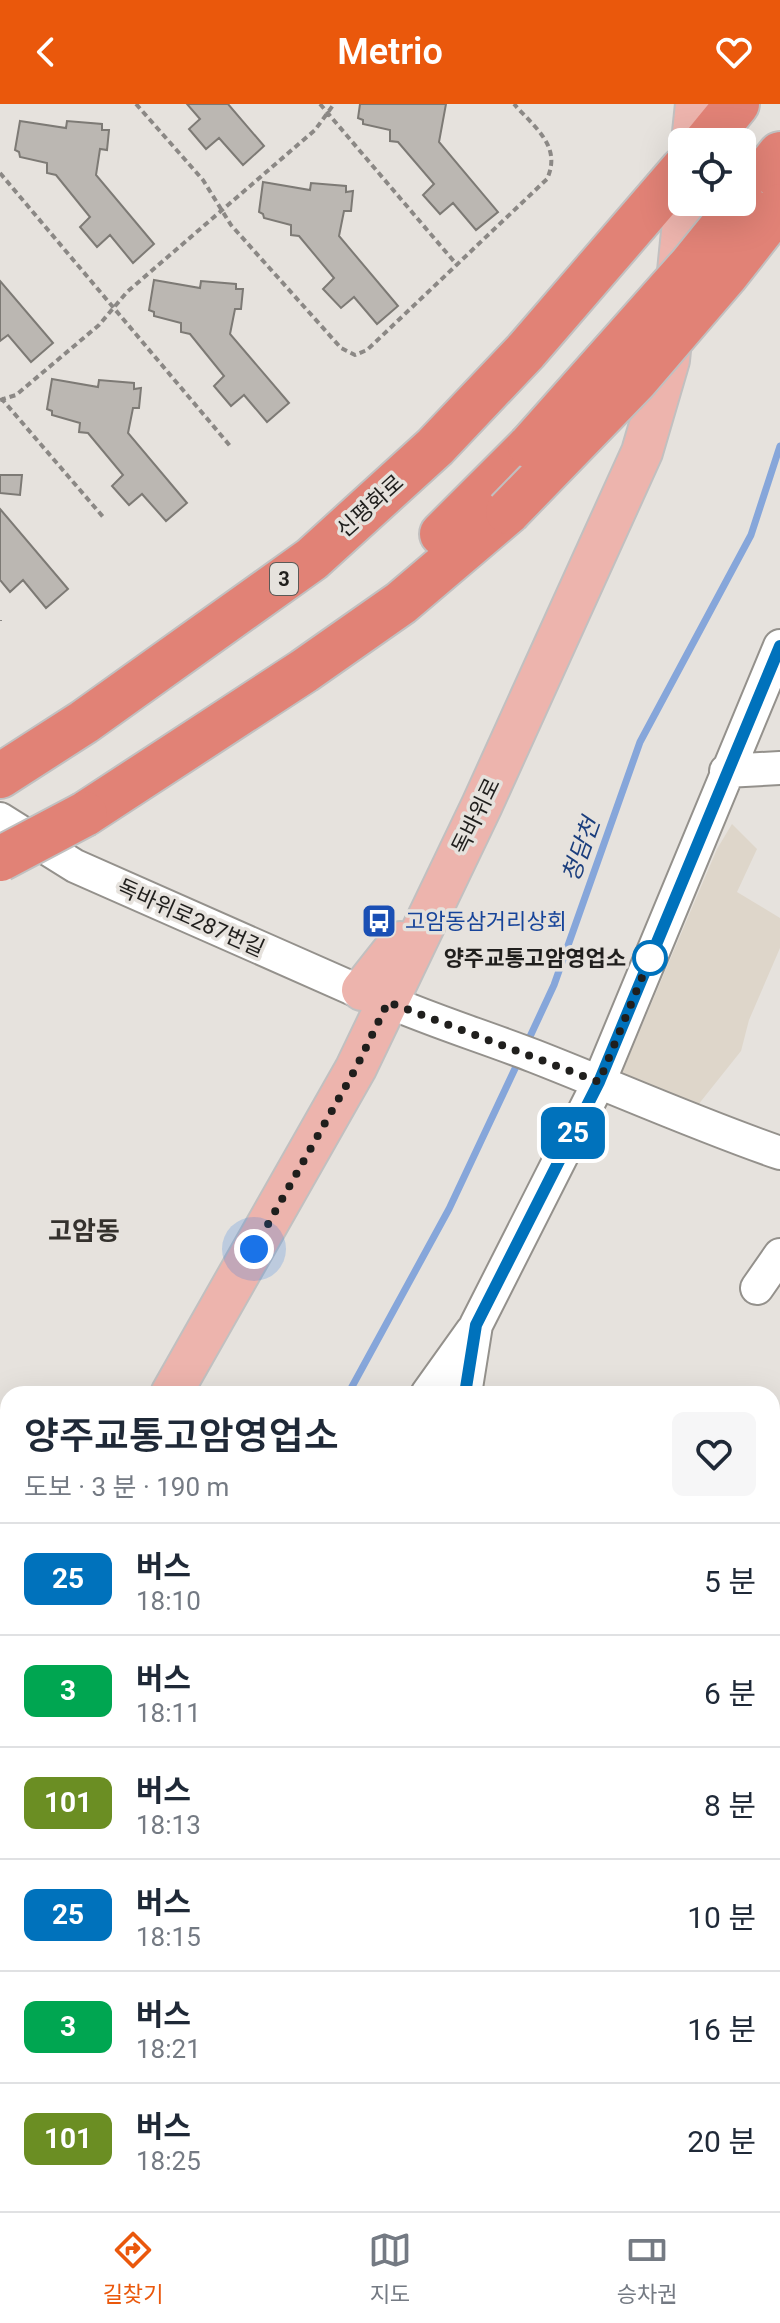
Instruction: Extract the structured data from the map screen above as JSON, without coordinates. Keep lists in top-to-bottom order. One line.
{"streets":{"highway":["신평화로","3"],"main road":["독바위로"],"street":["독바위로287번길"]},"crossings":[["독바위로","독바위로287번길"]],"districts":["고암동"],"water":["청담천"],"places":{"bus stop":["고암동삼거리상회"],"other":["양주교통고암영업소"]},"lines":["bus line 25"],"page":{"header":"Metrio","on_map":"25","heading":["양주교통고암영업소","도보 · 3 분 · 190 m"],"list":[{"mark":"25","name":"버스","note":"18:10","value":"5 분"},{"mark":"3","name":"버스","note":"18:11","value":"6 분"},{"mark":"101","name":"버스","note":"18:13","value":"8 분"},{"mark":"25","name":"버스","note":"18:15","value":"10 분"},{"mark":"3","name":"버스","note":"18:21","value":"16 분"},{"mark":"101","name":"버스","note":"18:25","value":"20 분"}],"tabs":["길찾기","지도","승차권"]}}
